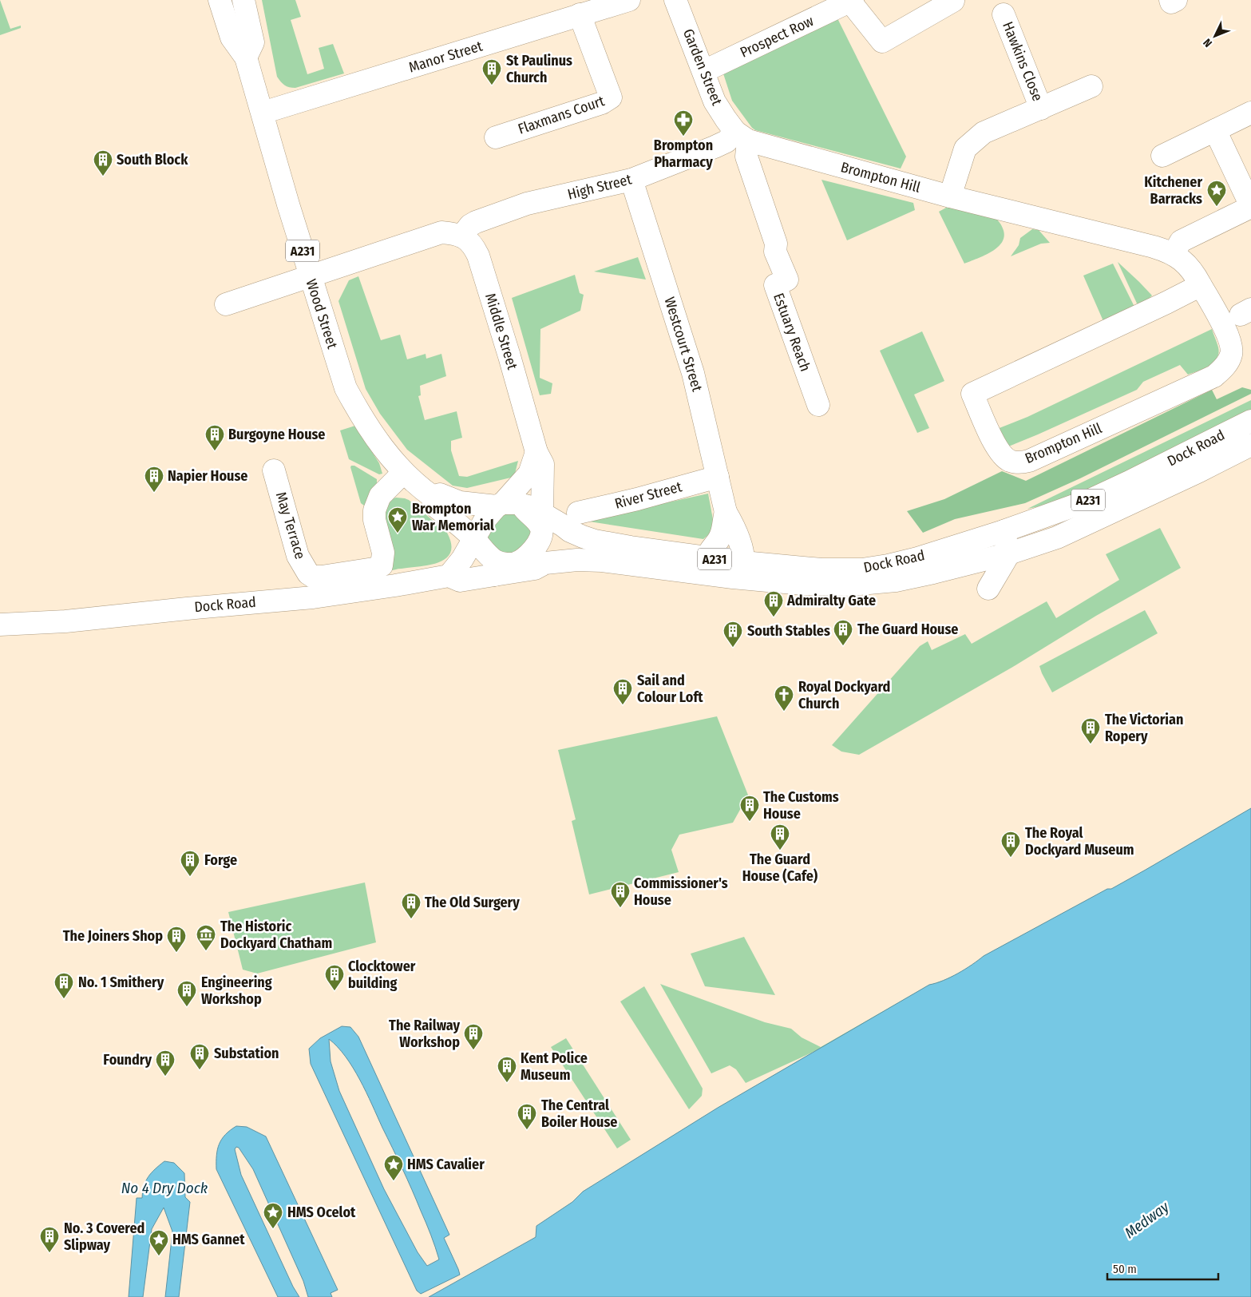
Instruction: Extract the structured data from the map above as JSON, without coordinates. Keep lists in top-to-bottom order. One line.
{"streets":{"street":["Prospect Row","Manor Street","Hawkins Close","Garden Street","Flaxmans Court","Brompton Hill","High Street","A231","Wood Street","Middle Street","Estuary Reach","Westcourt Street","Dock Road","River Street","May Terrace"]},"crossings":[["Prospect Row","Garden Street"],["Manor Street","Flaxmans Court"],["Manor Street","Wood Street"],["Hawkins Close","Brompton Hill"],["Garden Street","Brompton Hill"],["Garden Street","High Street"],["Garden Street","Estuary Reach"],["Brompton Hill","High Street"],["Brompton Hill","Estuary Reach"],["High Street","Wood Street"],["High Street","Middle Street"],["High Street","Estuary Reach"],["High Street","Westcourt Street"],["Wood Street","Dock Road"],["Wood Street","May Terrace"],["Middle Street","Dock Road"],["Westcourt Street","Dock Road"],["Westcourt Street","River Street"]],"water":["No 4 Dry Dock","Medway"],"places":{"building":["St Paulinus Church","South Block","Burgoyne House","Napier House","Admiralty Gate","The Guard House","South Stables","Sail and Colour Loft","The Victorian Ropery","The Customs House","The Guard House (Cafe)","The Royal Dockyard Museum","Forge","Commissioner's House","The Old Surgery","The Joiners Shop","Clocktower building","No. 1 Smithery","Engineering Workshop","The Railway Workshop","Substation","Foundry","Kent Police Museum","The Central Boiler House","No. 3 Covered Slipway"],"pharmacy":["Brompton Pharmacy"],"place":["Kitchener Barracks","Brompton War Memorial","HMS Cavalier","HMS Ocelot","HMS Gannet"],"church":["Royal Dockyard Church"],"museum":["The Historic Dockyard Chatham"]},"scale_bar":"50 m","north":"bottom left"}
